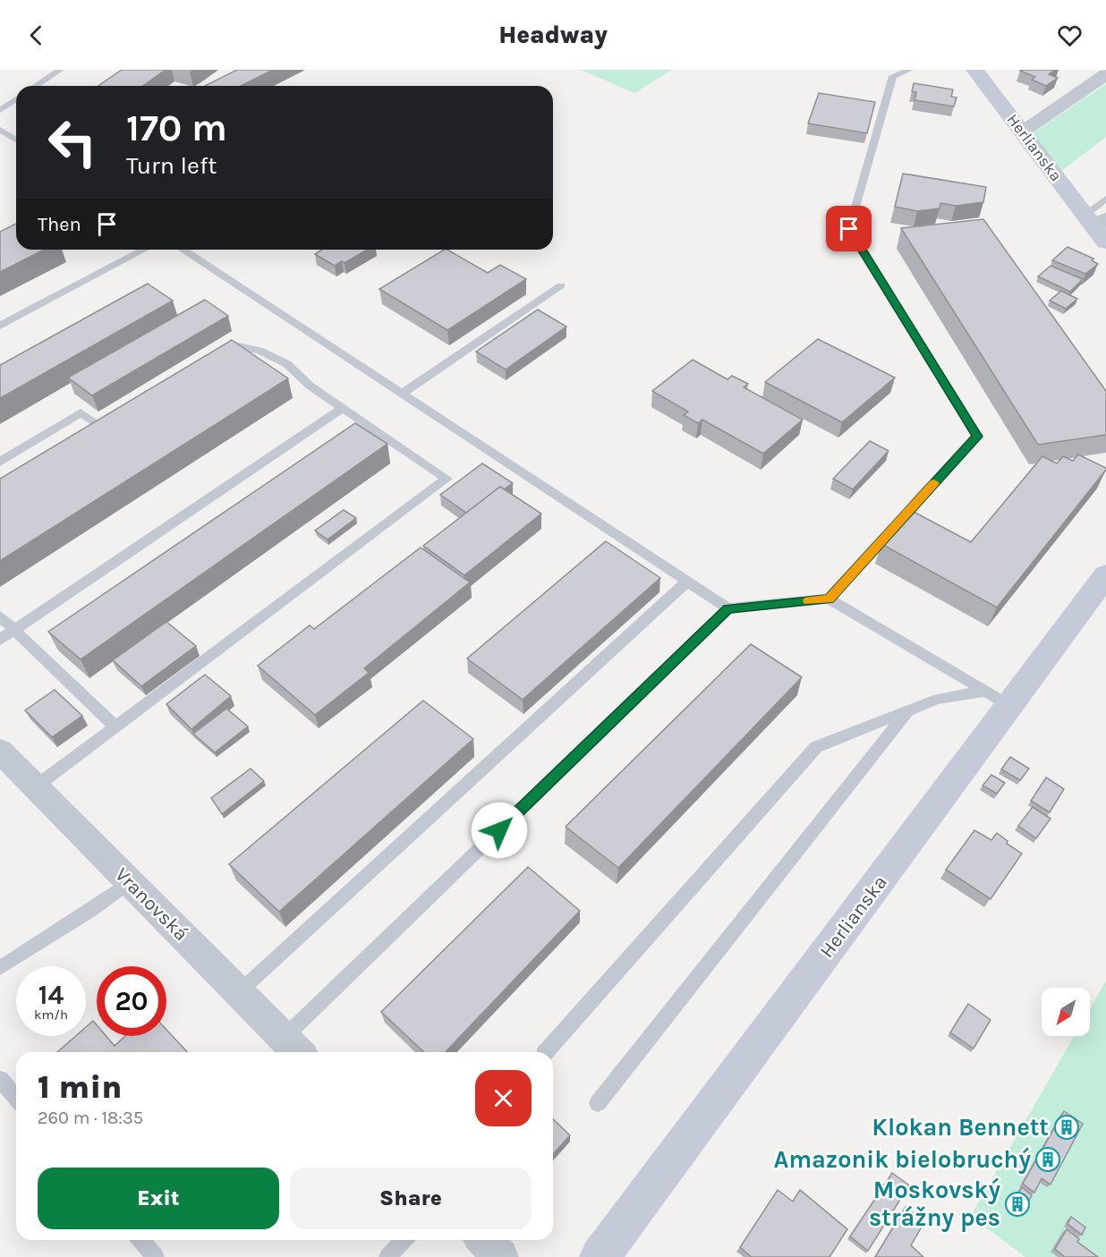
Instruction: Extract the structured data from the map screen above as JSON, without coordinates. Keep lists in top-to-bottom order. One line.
{"streets":{"street":["Herlianska","Vranovská"]},"places":{"building":["Klokan Bennett","Amazonik bielobruchý","Moskovský strážny pes"]},"north":"bottom left","page":{"header":"Headway","turn":["170 m","Turn left"],"then":"Then","speed":"14 km/h","limit":"20","heading":["1 min","260 m · 18:35"],"buttons":["Exit","Share"]}}
